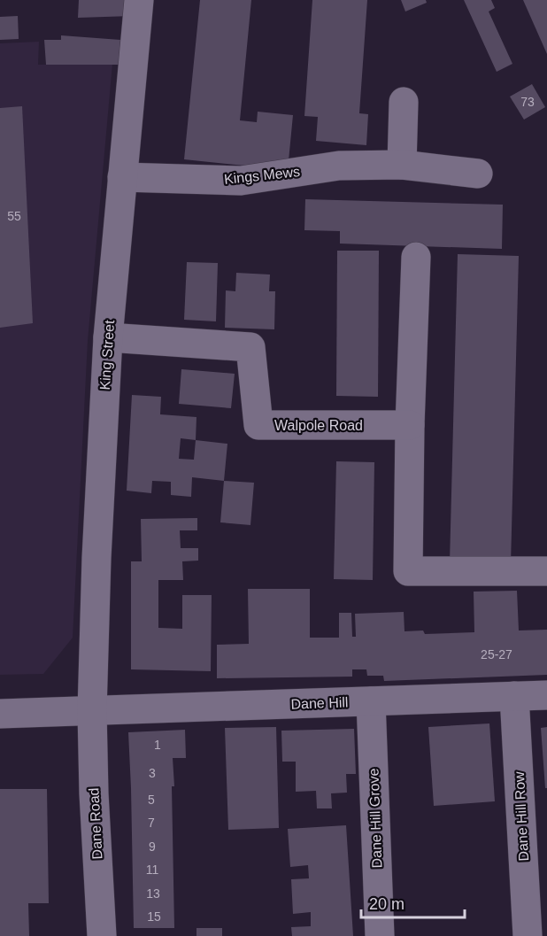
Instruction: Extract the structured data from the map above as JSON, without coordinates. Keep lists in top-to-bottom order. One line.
{"streets":{"street":["Kings Mews","King Street","Walpole Road","Dane Hill","Dane Hill Row","Dane Hill Grove","Dane Road"]},"crossings":[["Kings Mews","King Street"],["King Street","Walpole Road"],["King Street","Dane Hill"],["King Street","Dane Road"],["Dane Hill","Dane Hill Row"],["Dane Hill","Dane Hill Grove"],["Dane Hill","Dane Road"]],"house_numbers":["73","55","25-27","1","3","5","7","9","11","13","15"],"scale_bar":"20 m"}
